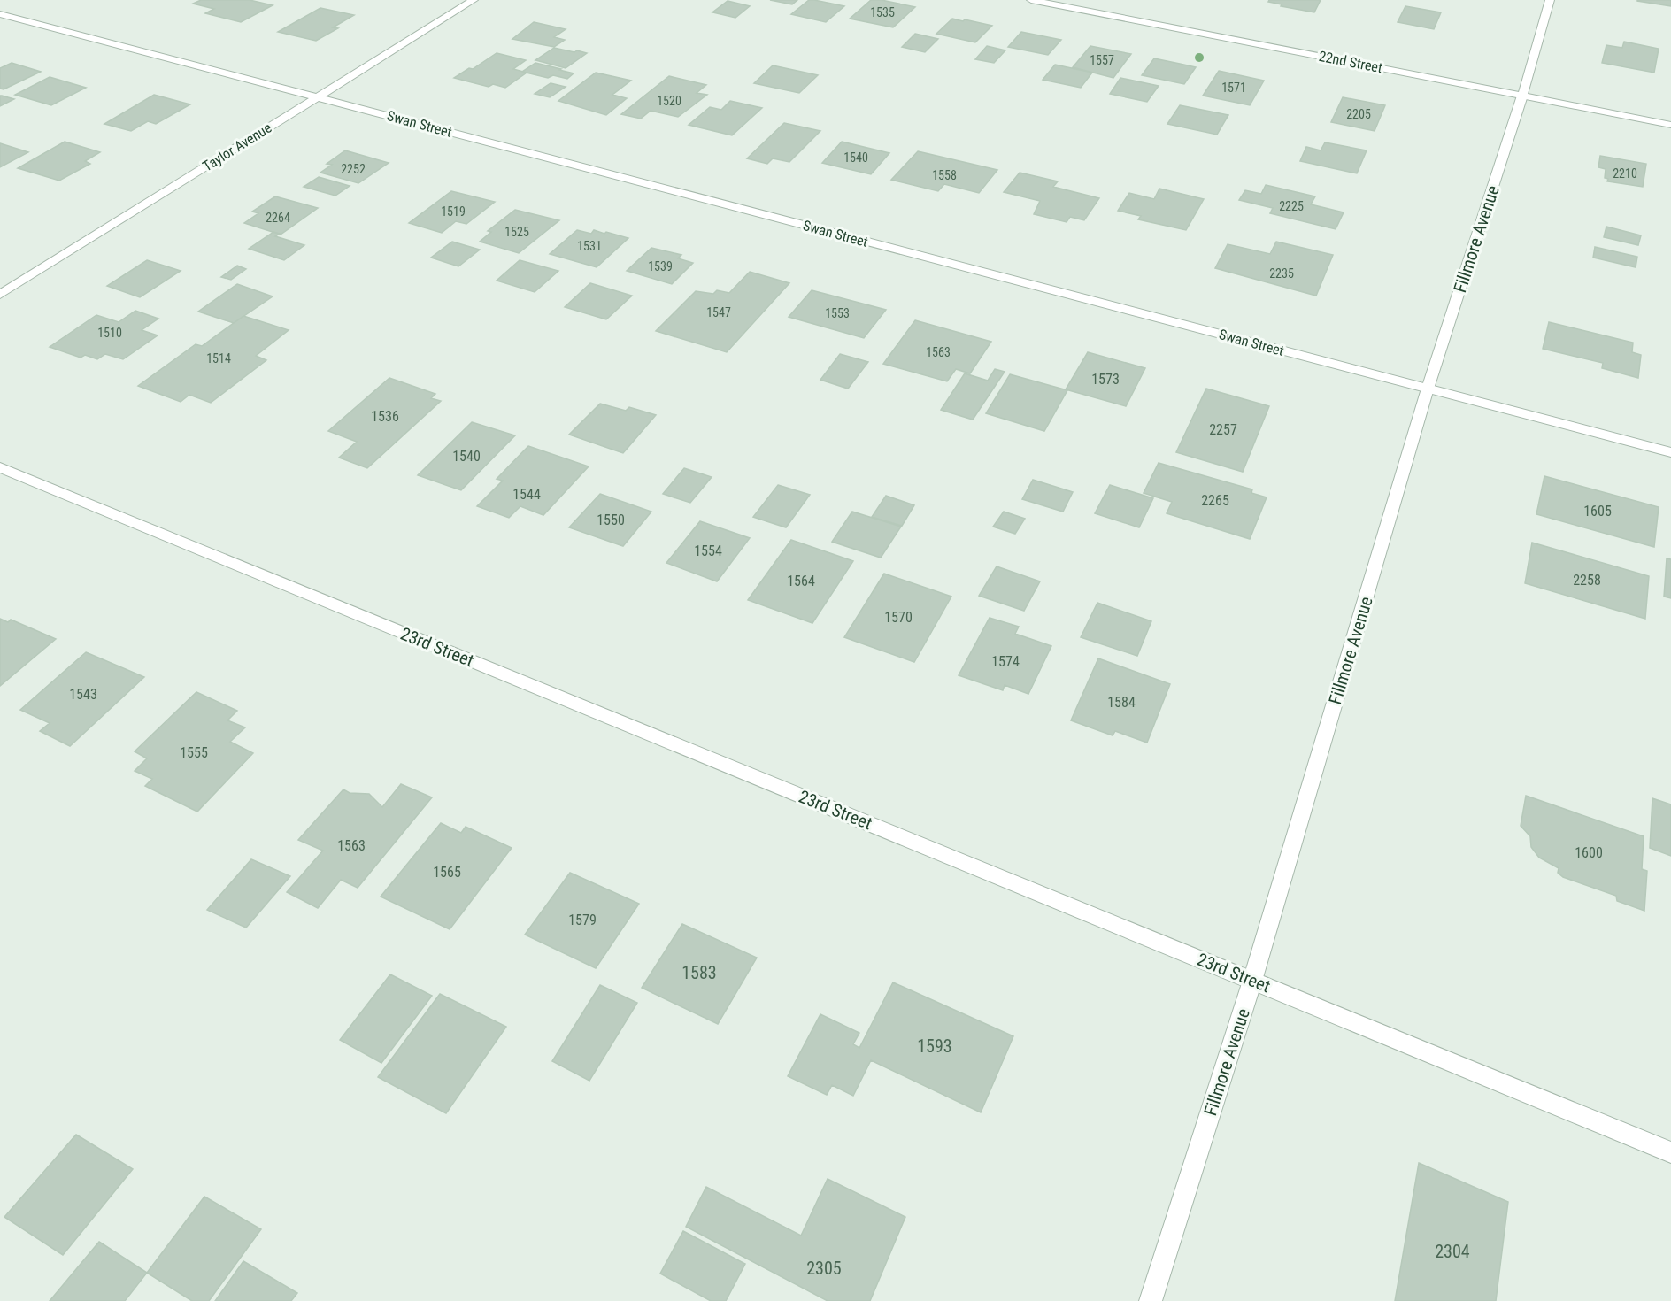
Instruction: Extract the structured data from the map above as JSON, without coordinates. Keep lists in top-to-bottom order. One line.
{"streets":{"street":["22nd Street","Swan Street","Taylor Avenue","Fillmore Avenue","23rd Street"]},"crossings":[["22nd Street","Fillmore Avenue"],["Swan Street","Taylor Avenue"],["Swan Street","Fillmore Avenue"],["Fillmore Avenue","23rd Street"]],"house_numbers":["1535","1557","1571","1520","2205","1540","2252","2210","1558","2225","1519","2264","1525","1531","1539","2235","1547","1553","1510","1563","1514","1573","1536","2257","1540","1544","2265","1605","1550","1554","2258","1564","1570","1574","1543","1584","1555","1563","1600","1565","1579","1583","1593","2304","2305"]}
